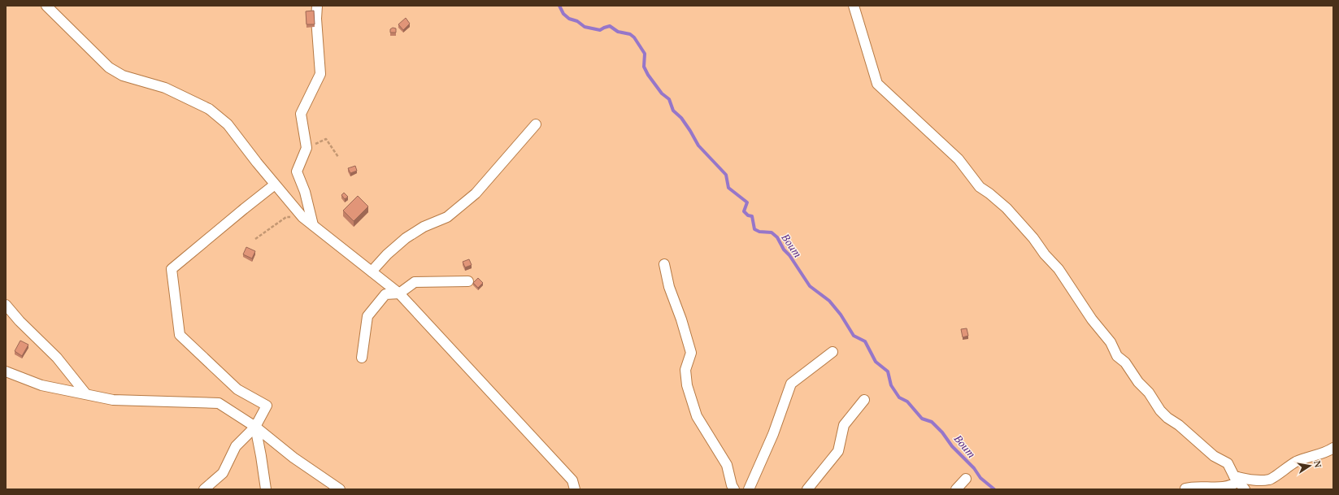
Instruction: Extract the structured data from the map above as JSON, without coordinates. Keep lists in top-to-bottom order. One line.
{"water":["Boum"],"north":"right"}
